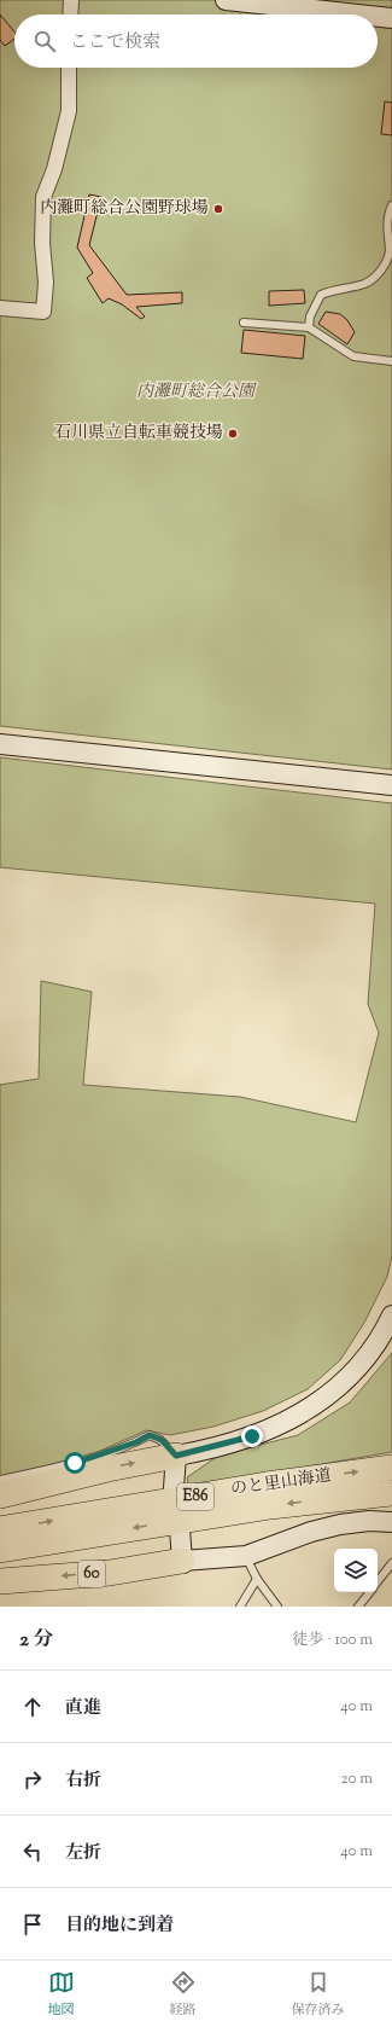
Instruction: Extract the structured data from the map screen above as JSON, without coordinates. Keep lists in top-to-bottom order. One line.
{"streets":{"highway":["のと里山海道","E86","60"]},"parks":["内灘町総合公園"],"places":["内灘町総合公園野球場","石川県立自転車競技場"],"page":{"search":"ここで検索","heading":["2 分","徒歩 · 100 m"],"list":[["直進","40 m"],["右折","20 m"],["左折","40 m"],"目的地に到着"],"nav":["地図","経路","保存済み"]}}
